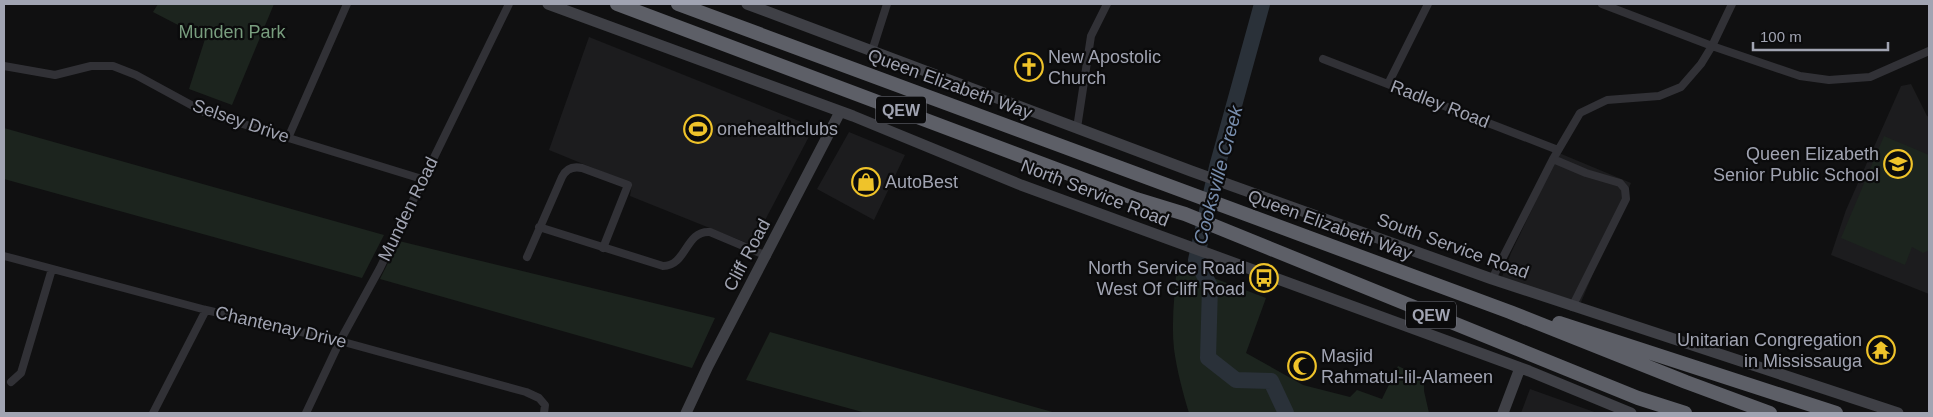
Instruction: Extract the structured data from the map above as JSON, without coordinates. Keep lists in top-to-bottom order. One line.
{"streets":{"highway":["Queen Elizabeth Way","QEW"],"street":["Radley Road","Selsey Drive","North Service Road","Munden Road","South Service Road","Cliff Road","Chantenay Drive"]},"crossings":[["Selsey Drive","Munden Road"],["North Service Road","Cliff Road"],["Munden Road","Chantenay Drive"]],"water":["Cooksville Creek"],"parks":["Munden Park"],"places":{"church":["New Apostolic Church"],"sports":["onehealthclubs"],"school or university":["Queen Elizabeth Senior Public School"],"shop":["AutoBest"],"bus stop":["North Service Road West Of Cliff Road"],"temple":["Unitarian Congregation in Mississauga"],"mosque":["Masjid Rahmatul-lil-Alameen"]},"scale_bar":"100 m"}
